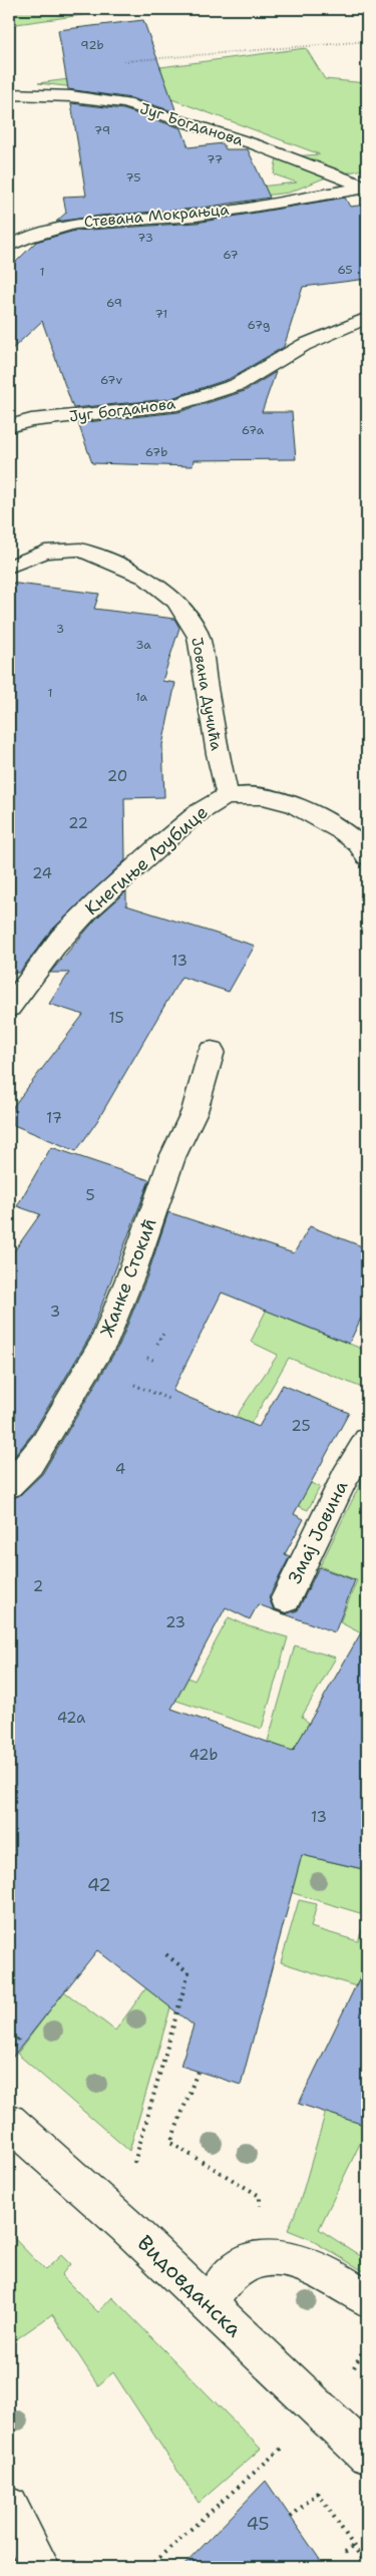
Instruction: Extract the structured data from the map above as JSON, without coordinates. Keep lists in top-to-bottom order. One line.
{"streets":{"street":["Југ Богданова","Стевана Мокрањца","Југ богданова","Јована Дучића","Кнегиње Љубице","Жанке Стокић","Змај Јовина","Видовданска"]},"crossings":[["Југ Богданова","Стевана Мокрањца"],["Јована Дучића","Кнегиње Љубице"]],"house_numbers":["92b","79","77","75","73","67","65","1","69","71","67g","67v","67a","67b","3","3a","1","1a","20","22","24","13","15","17","5","3","25","4","2","23","42a","42b","13","42","45"]}
